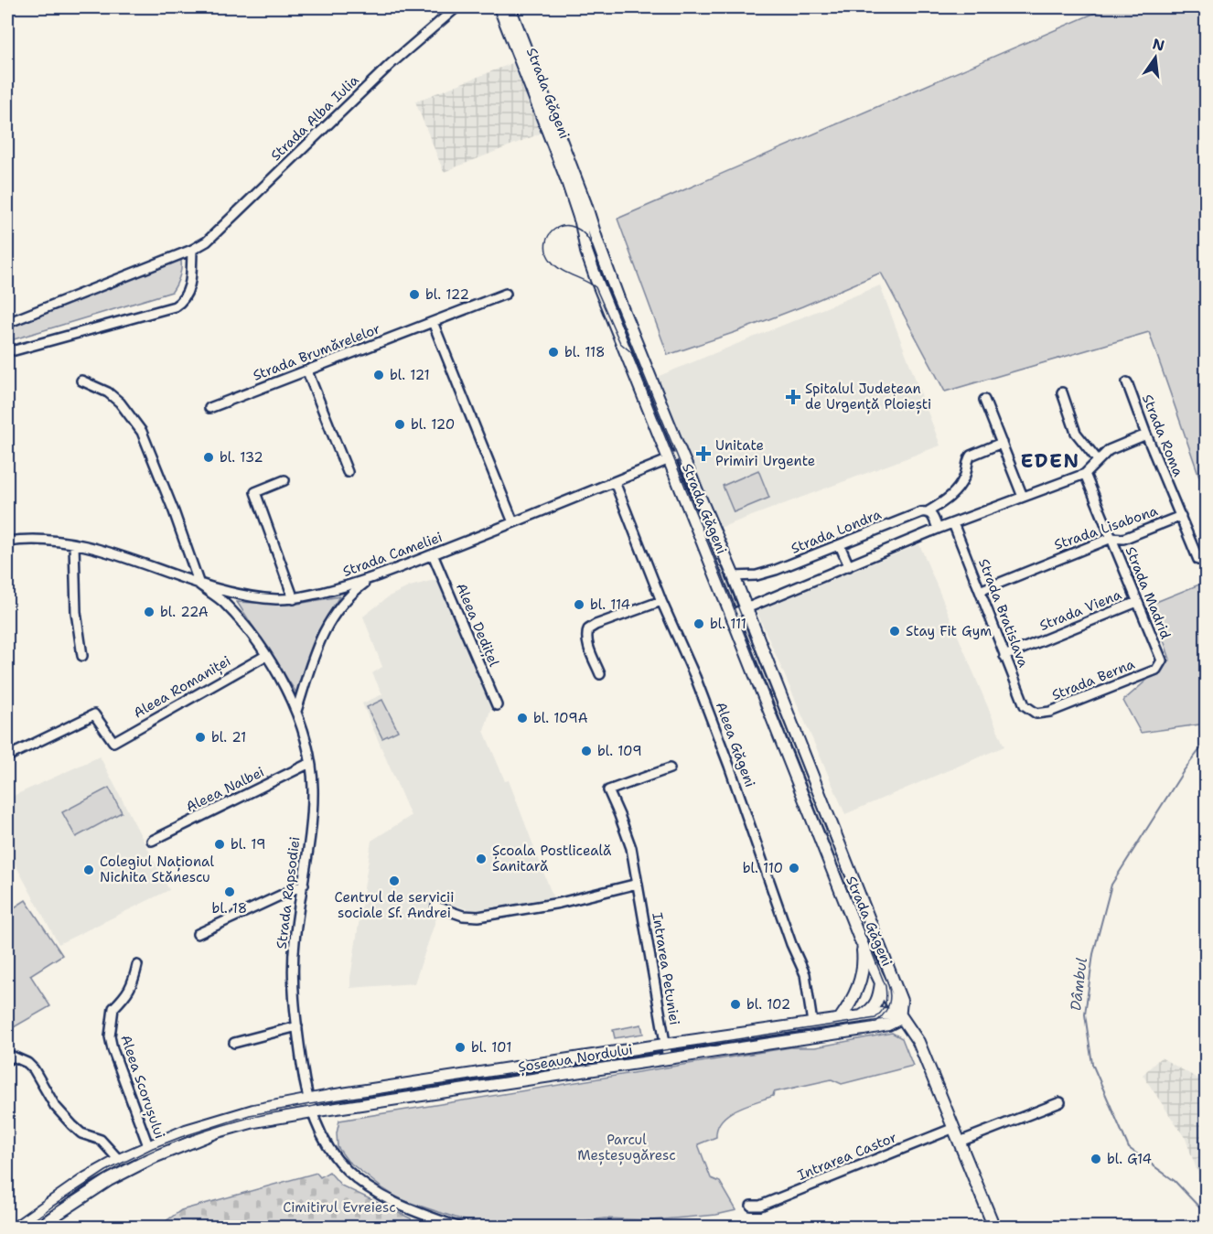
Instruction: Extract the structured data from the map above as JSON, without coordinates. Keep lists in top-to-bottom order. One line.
{"streets":{"main road":["Strada Găgeni","Șoseaua Nordului"],"street":["Strada Alba Iulia","Strada Brumărelelor","Strada Roma","Strada Lisabona","Strada Londra","Strada Cameliei","Strada Madrid","Strada Viena","Strada Bratislava","Aleea Dedițel","Strada Berna","Aleea Romaniței","Aleea Găgeni","Aleea Nalbei","Strada Rapsodiei","Intrarea Petuniei","Aleea Scorușului","Intrarea Castor"]},"crossings":[["Strada Găgeni","Strada Londra"],["Strada Găgeni","Strada Cameliei"],["Strada Găgeni","Șoseaua Nordului"],["Strada Găgeni","Intrarea Castor"],["Strada Roma","Strada Lisabona"],["Strada Lisabona","Strada Madrid"],["Strada Lisabona","Strada Bratislava"],["Strada Cameliei","Aleea Dedițel"],["Strada Cameliei","Aleea Găgeni"],["Strada Cameliei","Strada Rapsodiei"],["Strada Madrid","Strada Viena"],["Strada Madrid","Strada Berna"],["Strada Viena","Strada Bratislava"],["Strada Bratislava","Strada Berna"],["Aleea Romaniței","Strada Rapsodiei"],["Aleea Găgeni","Șoseaua Nordului"],["Aleea Nalbei","Strada Rapsodiei"],["Strada Rapsodiei","Șoseaua Nordului"],["Intrarea Petuniei","Șoseaua Nordului"],["Șoseaua Nordului","Aleea Scorușului"]],"districts":["EDEN"],"water":["Dâmbul"],"parks":["Parcul Meșteșugăresc","Cimitirul Evreiesc"],"places":{"other":["bl. 122","bl. 118","bl. 121","bl. 120","bl. 132","bl. 114","bl. 22A","bl. 111","Stay Fit Gym","bl. 109A","bl. 21","bl. 109","bl. 19","Școala Postliceală Sanitară","bl. 110","Colegiul Național Nichita Stănescu","Centrul de servicii sociale Sf. Andrei","bl. 18","bl. 102","bl. 101","bl. G14"],"health":["Spitalul Județean de Urgență Ploiești","Unitate Primiri Urgente"]},"north":"top"}
